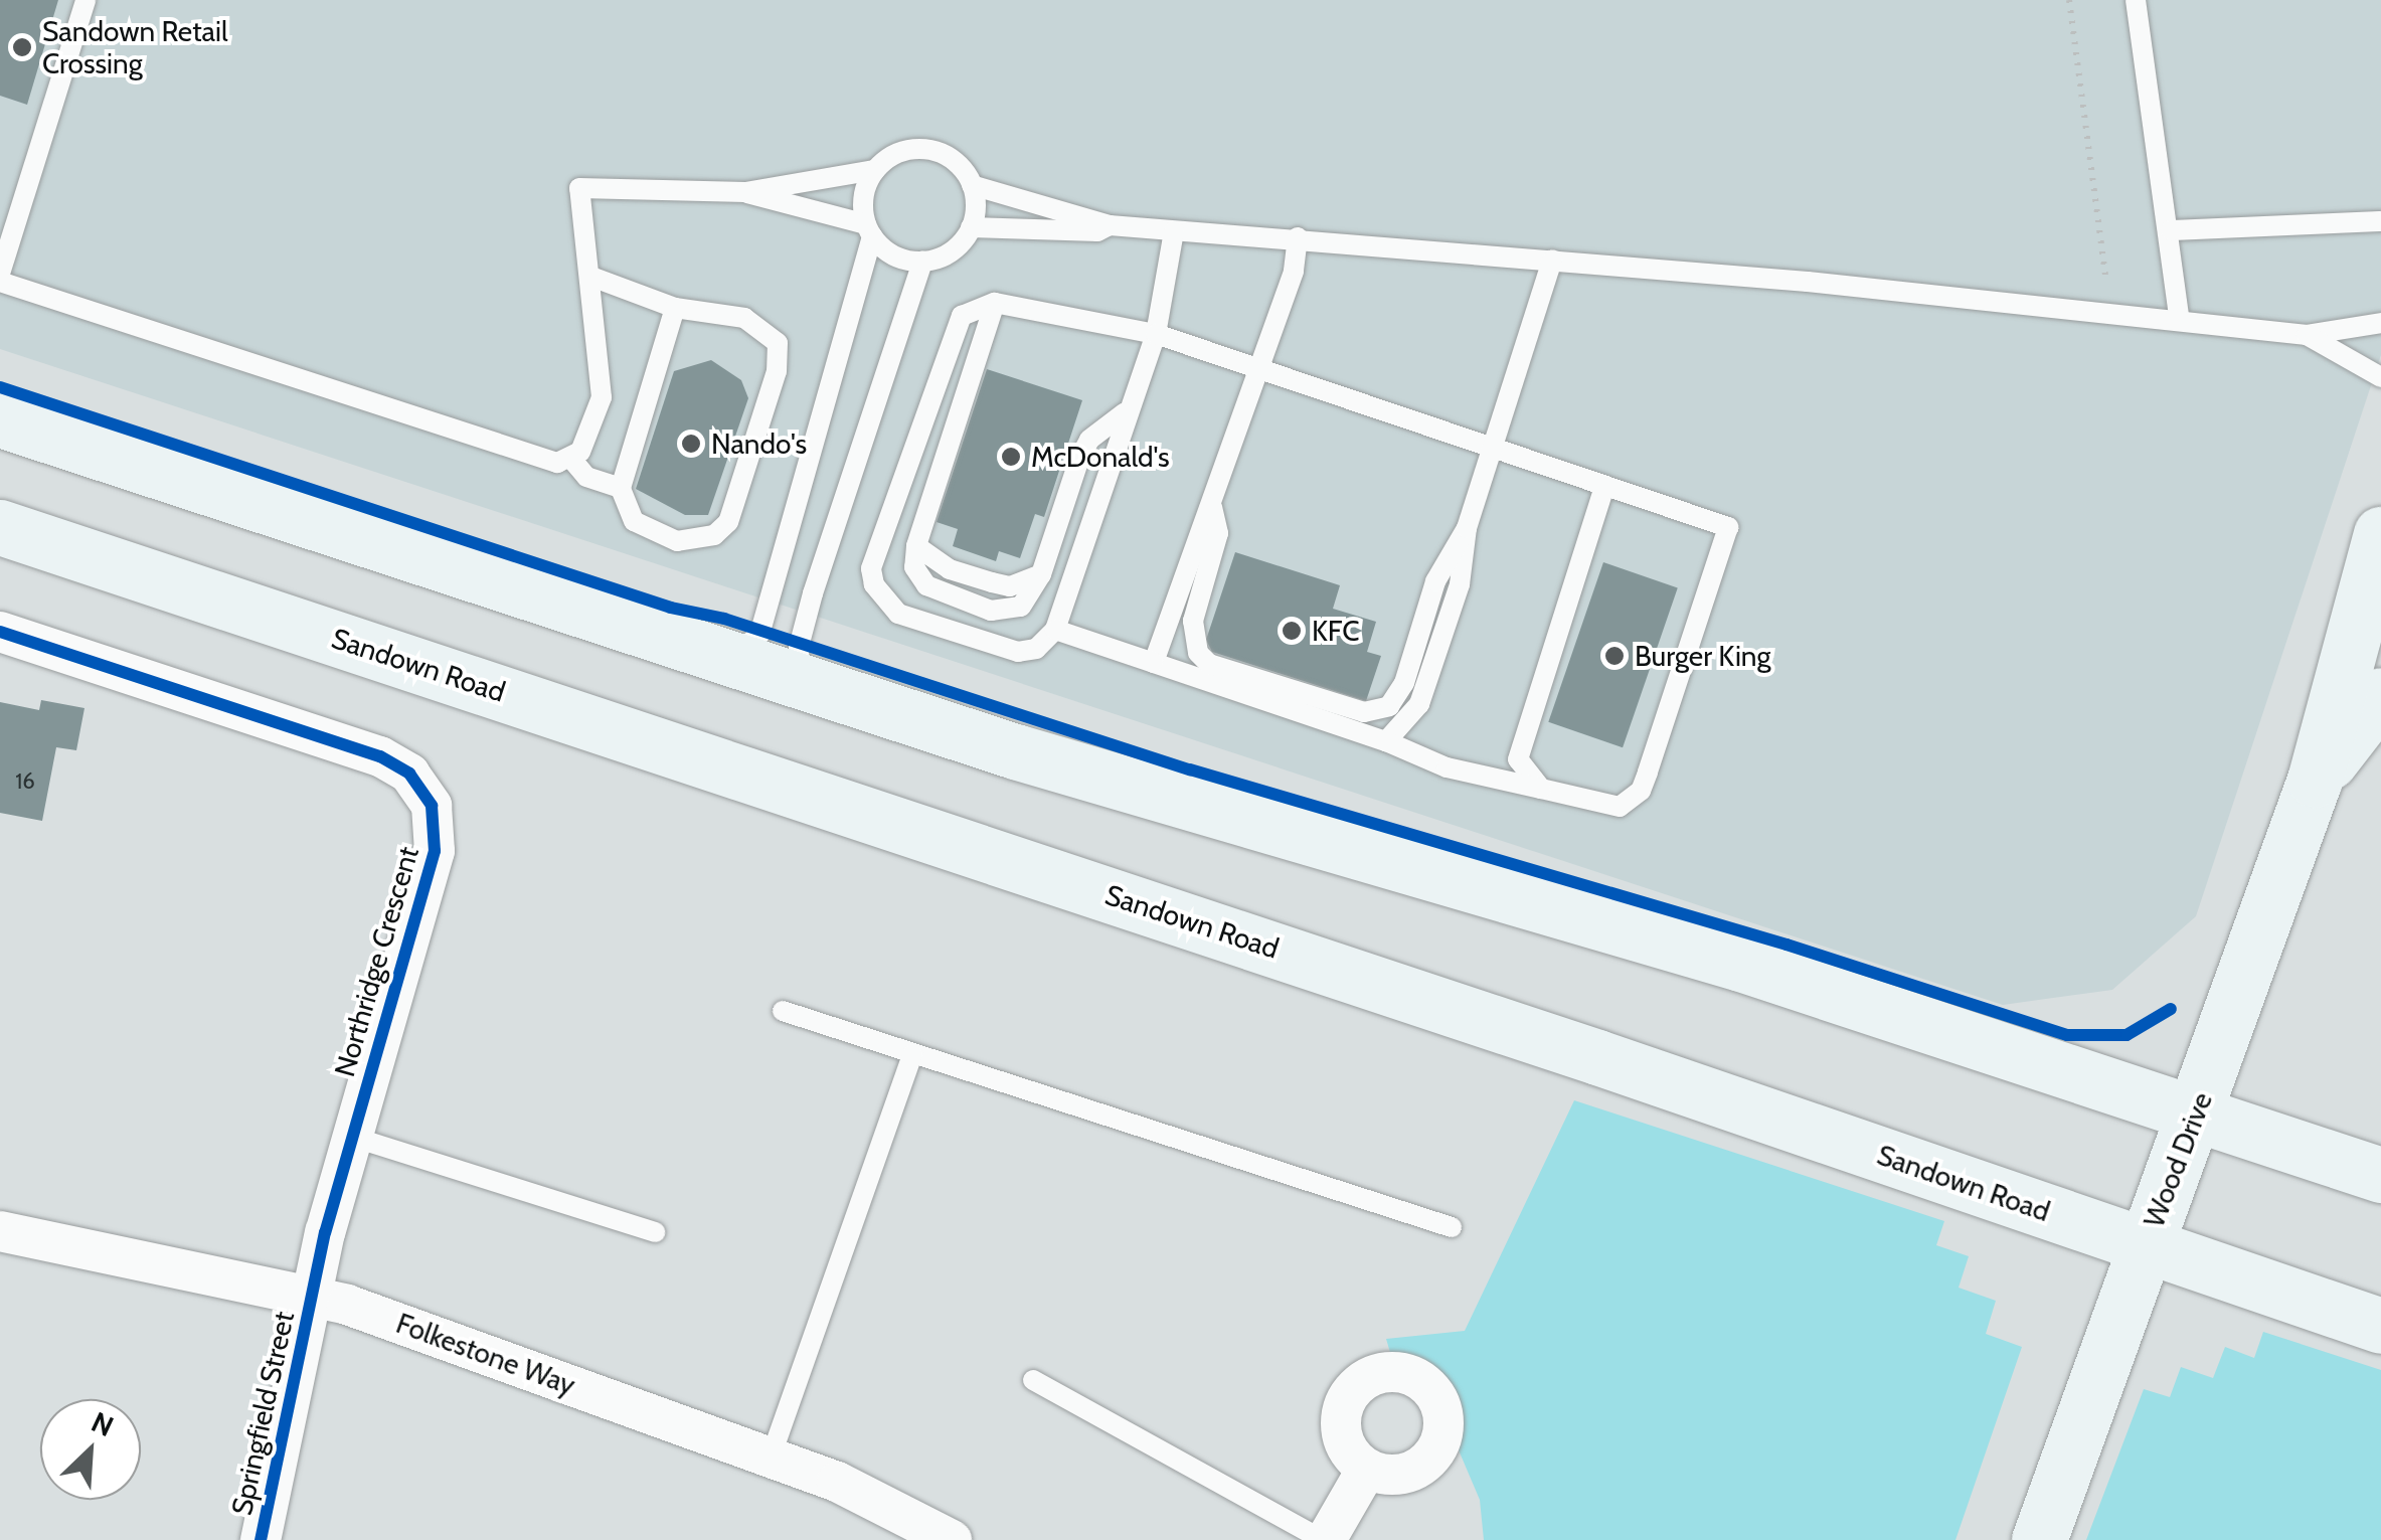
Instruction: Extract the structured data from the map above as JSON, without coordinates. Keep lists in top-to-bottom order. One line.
{"streets":{"main road":["Sandown Road","Wood Drive"],"street":["Northridge Crescent","Folkestone Way","Springfield Street"]},"crossings":[["Sandown Road","Wood Drive"],["Northridge Crescent","Folkestone Way"],["Northridge Crescent","Springfield Street"],["Folkestone Way","Springfield Street"]],"places":["Sandown Retail Crossing","Nando's","McDonald's","KFC","Burger King"],"house_numbers":["16"],"north":"top right"}
